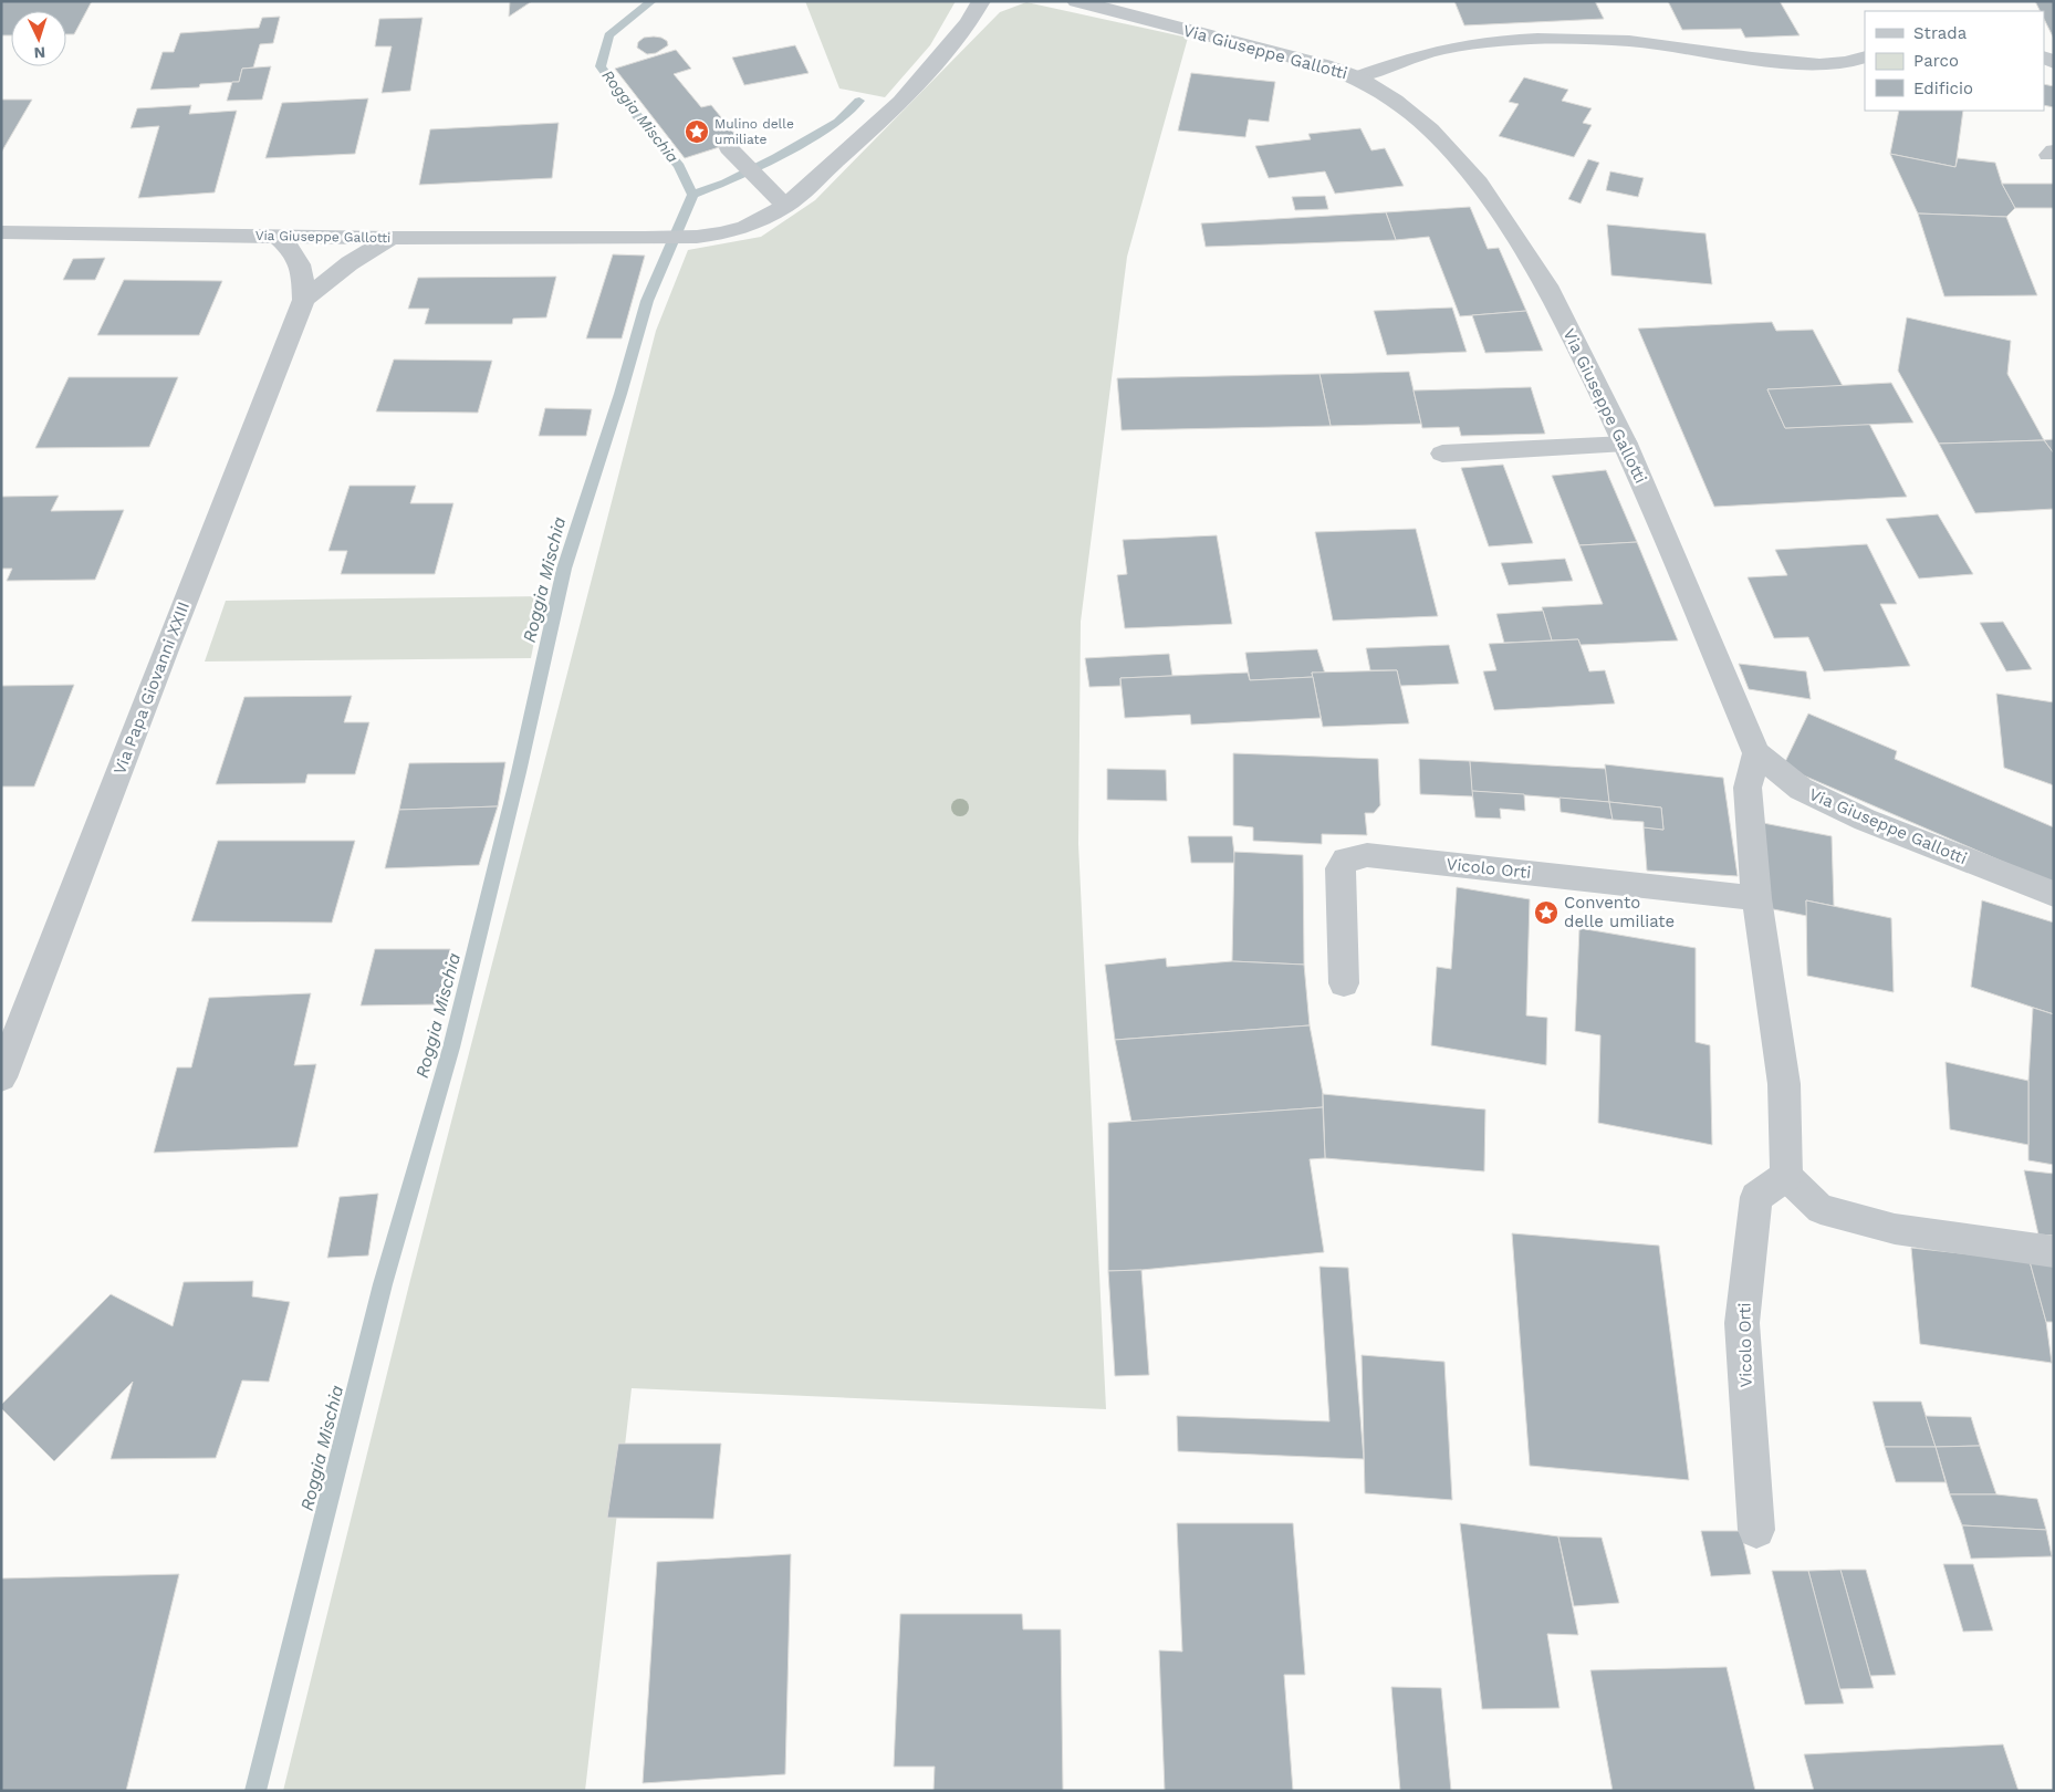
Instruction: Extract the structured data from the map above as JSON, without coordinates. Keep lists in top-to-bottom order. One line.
{"streets":{"street":["Via Giuseppe Gallotti","Via Papa Giovanni XXIII","Vicolo Orti"]},"water":["Roggia Mischia"],"places":{"place":["Mulino delle umiliate","Convento delle umiliate"]},"legend":["Strada","Parco","Edificio"],"north":"bottom"}
